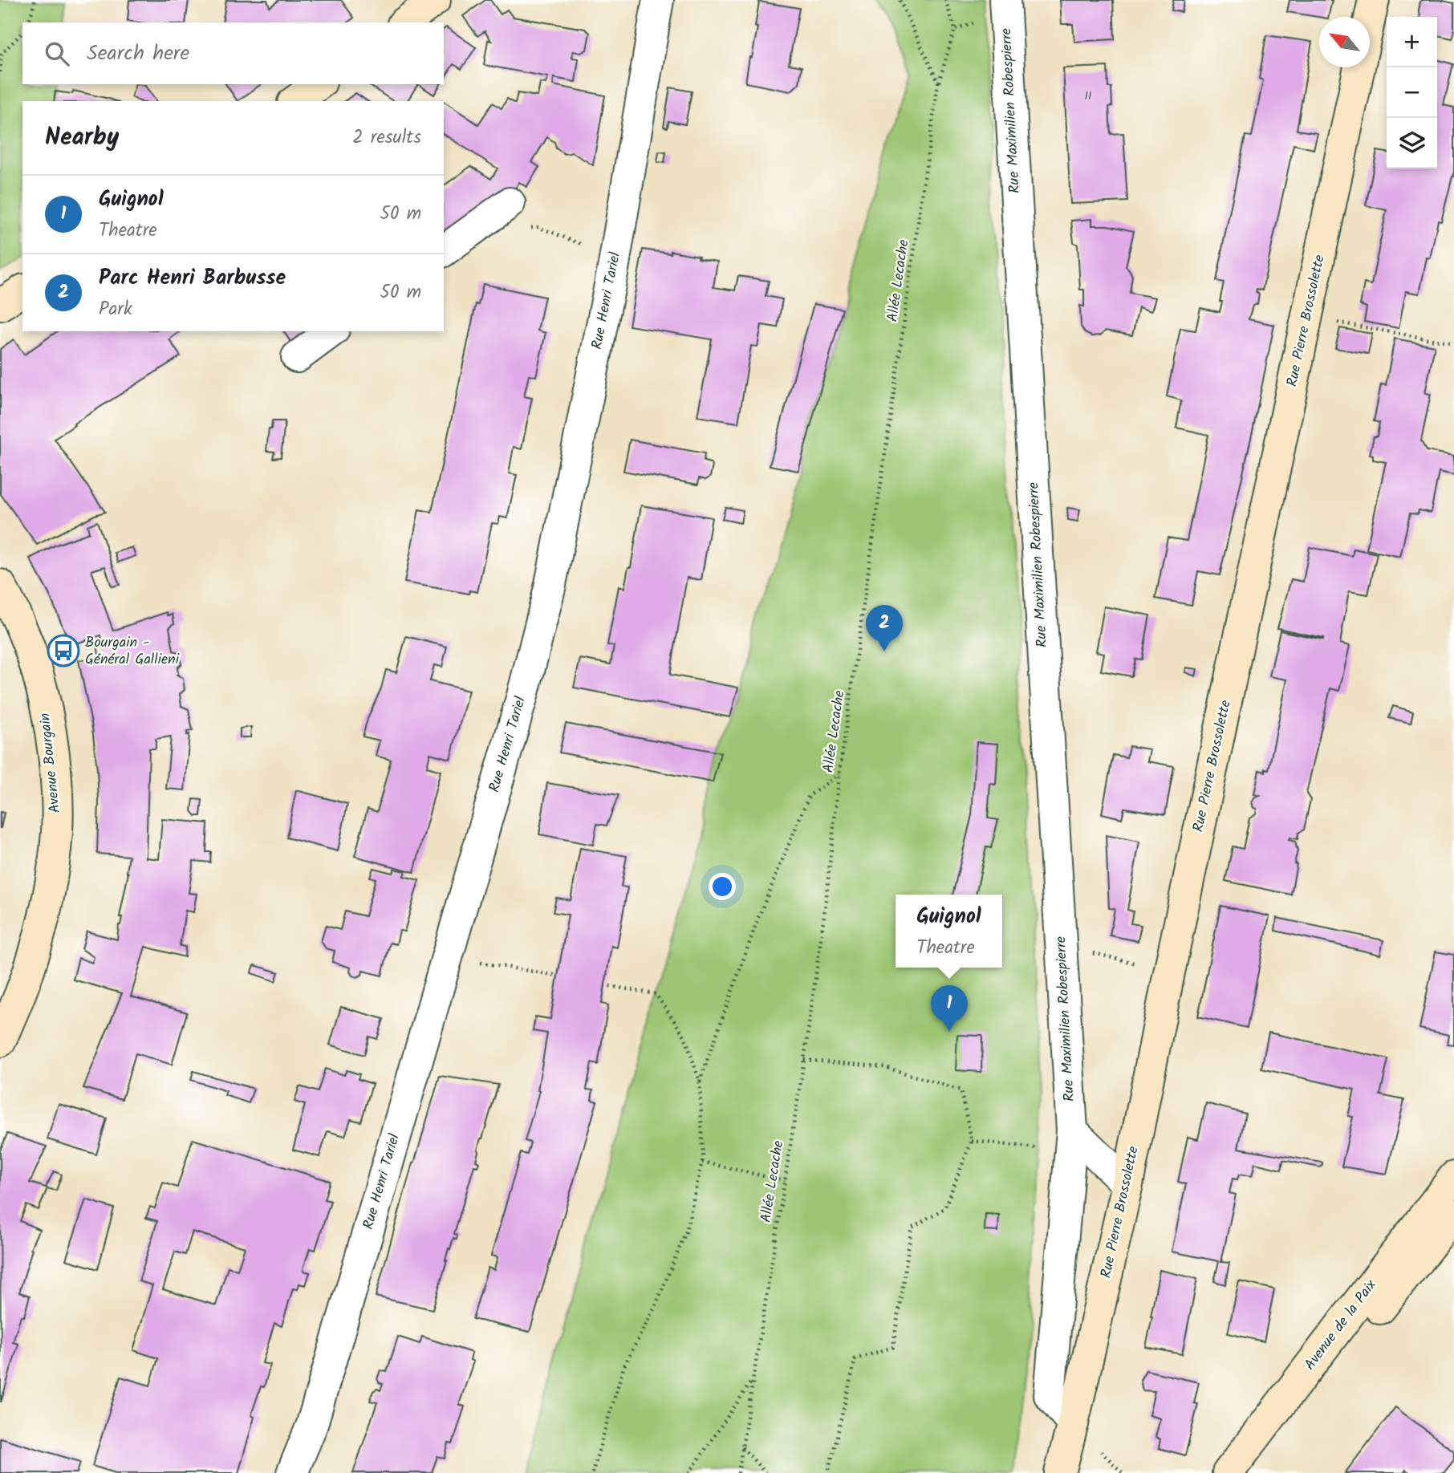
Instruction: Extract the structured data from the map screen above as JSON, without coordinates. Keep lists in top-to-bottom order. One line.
{"streets":{"street":["Rue Maximilien Robespierre","Rue Henri Tariel","Rue Pierre Brossolette","Avenue Bourgain","Avenue de la Paix"],"path":["Allée Lecache"]},"crossings":[["Rue Maximilien Robespierre","Rue Pierre Brossolette"]],"places":{"bus stop":["Bourgain - Général Gallieni"]},"house_numbers":["11"],"north":"top left","page":{"map_buttons":["+","−"],"search":"Search here","heading":["Nearby","2 results"],"list":[{"mark":"1","name":"Guignol","note":"Theatre","value":"50 m"},{"mark":"2","name":"Parc Henri Barbusse","note":"Park","value":"50 m"}],"pins":["2","1"],"popup":["Guignol","Theatre"]}}
